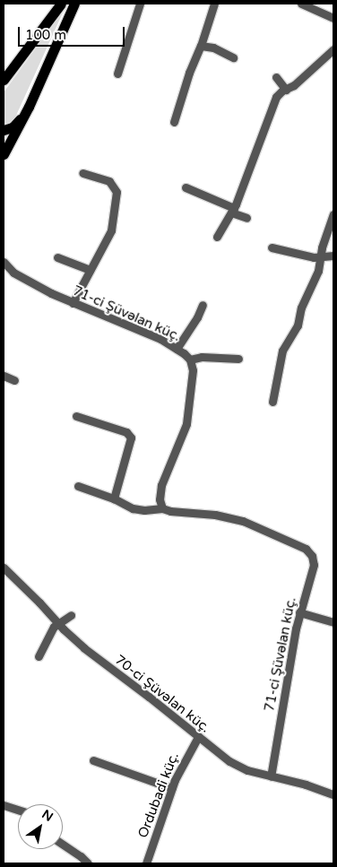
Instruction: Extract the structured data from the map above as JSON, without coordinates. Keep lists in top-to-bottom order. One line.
{"streets":{"street":["71-ci Şüvəlan küç.","70-ci Şüvəlan küç.","Ordubadi küç."]},"crossings":[["71-ci Şüvəlan küç.","70-ci Şüvəlan küç."],["70-ci Şüvəlan küç.","Ordubadi küç."]],"scale_bar":"100 m","north":"top right"}
